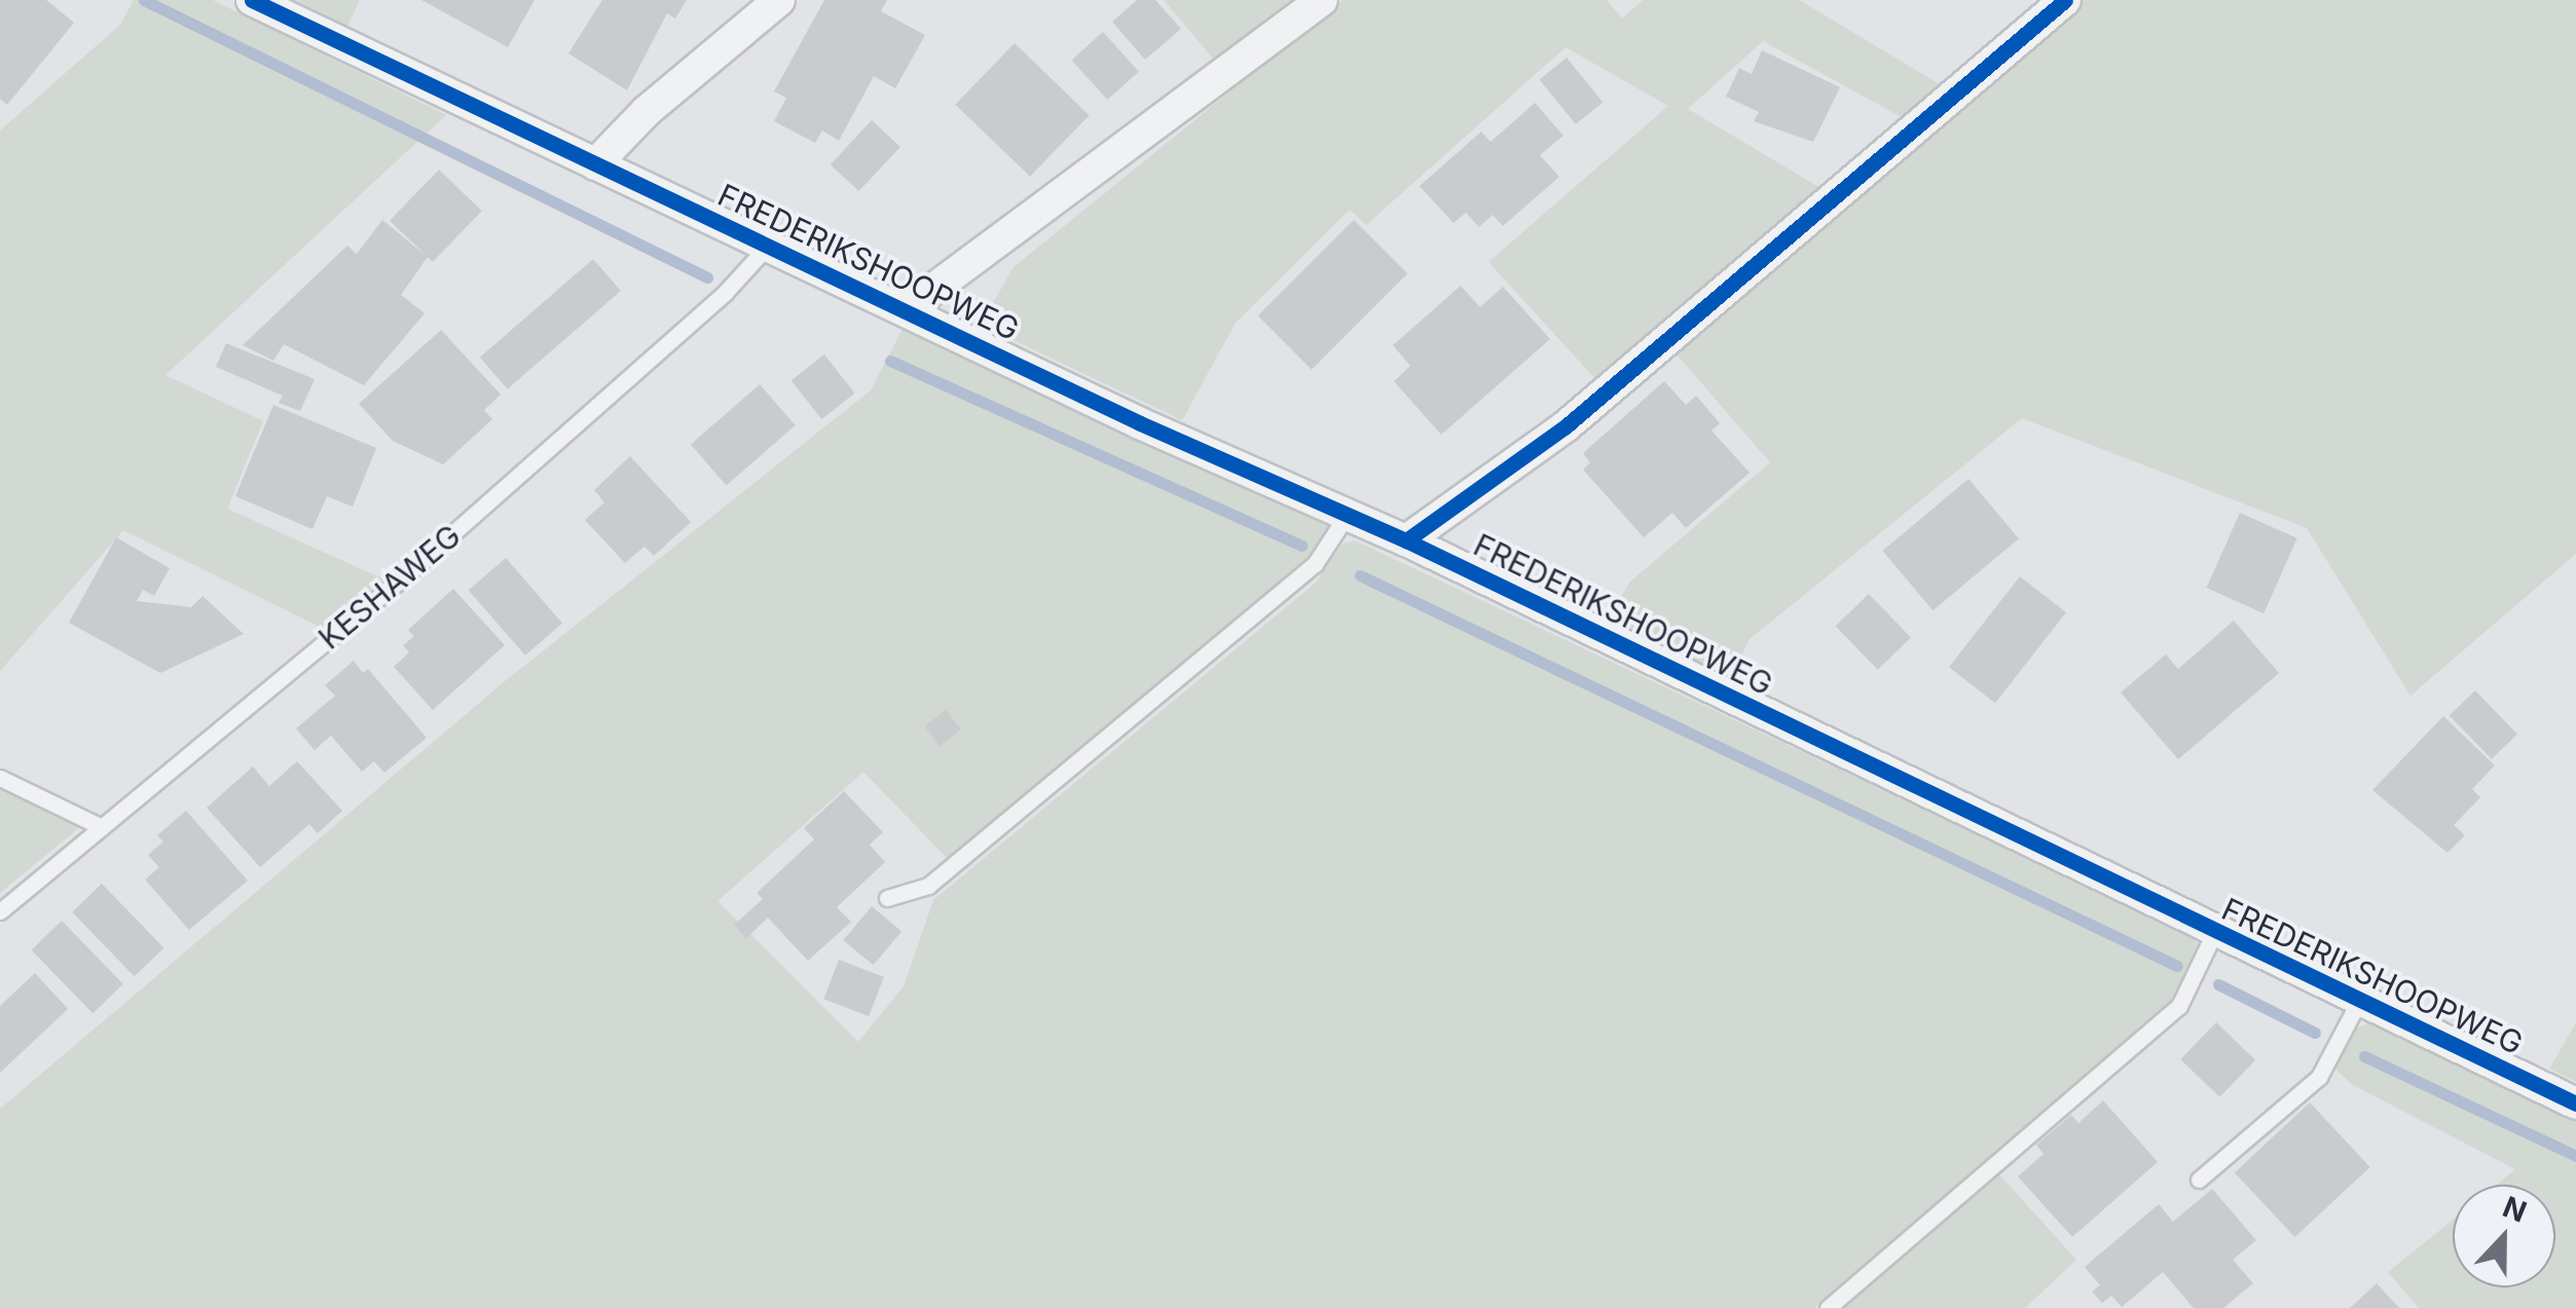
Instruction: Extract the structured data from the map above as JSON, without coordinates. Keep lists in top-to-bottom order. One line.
{"streets":{"street":["FREDERIKSHOOPWEG"],"lane":["KESHAWEG"]},"crossings":[["FREDERIKSHOOPWEG","KESHAWEG"]],"north":"top"}
